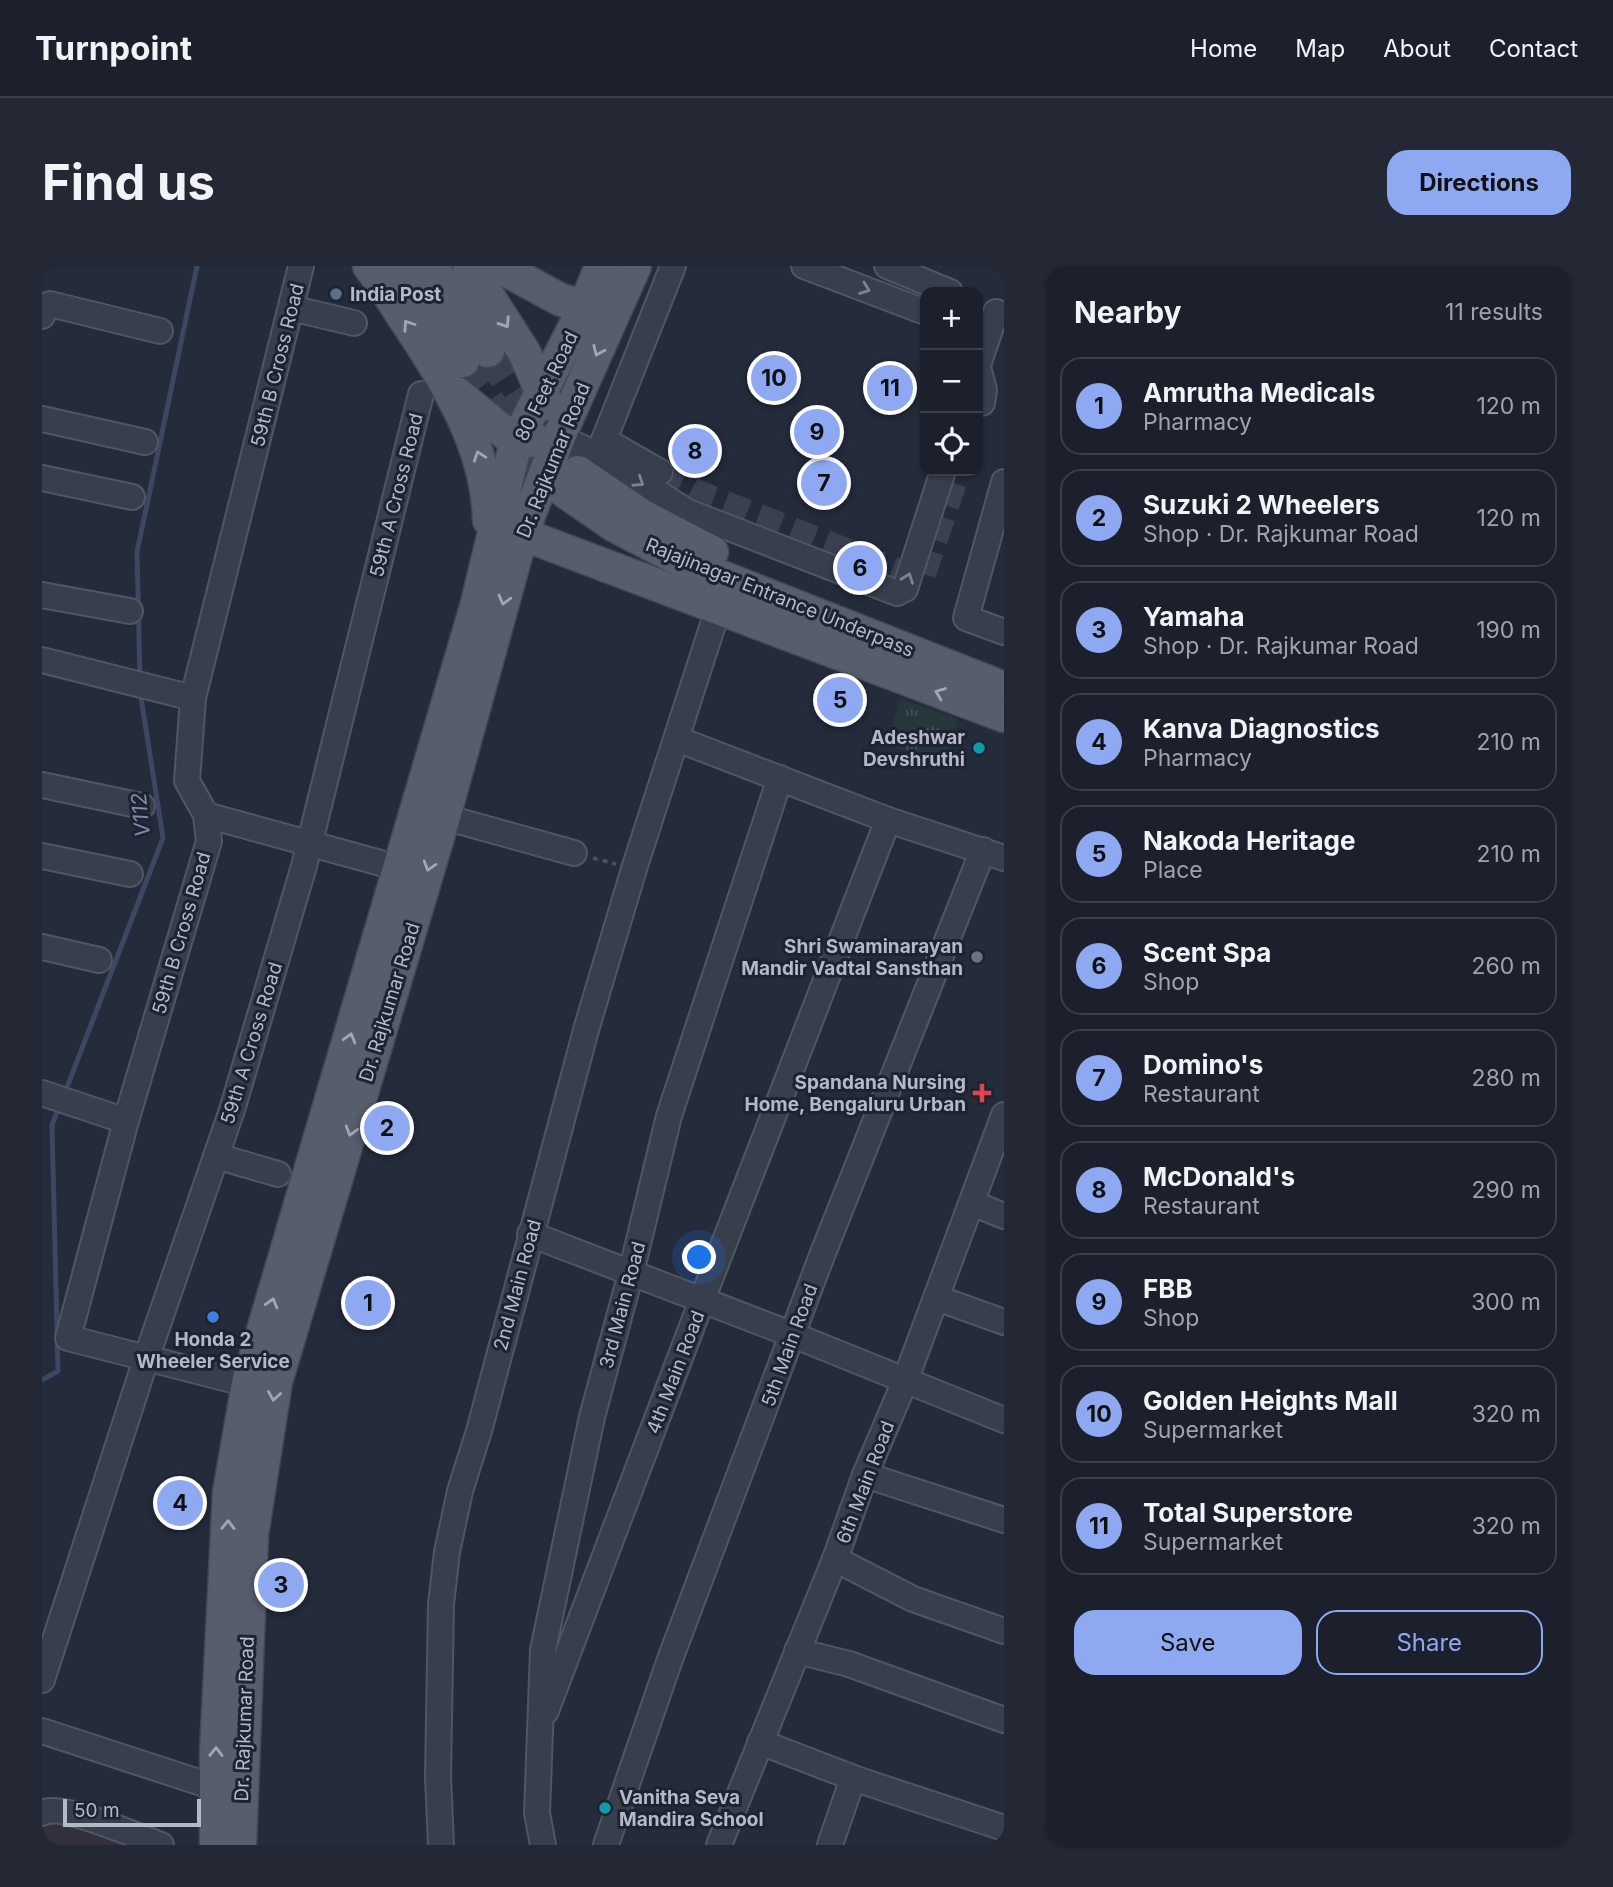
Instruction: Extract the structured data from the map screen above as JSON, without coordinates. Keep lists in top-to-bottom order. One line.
{"streets":{"main road":["80 Feet Road","Dr. Rajkumar Road","Rajajinagar Entrance Underpass"],"street":["59th B Cross Road","59th A Cross Road","2nd Main Road","3rd Main Road","5th Main Road","4th Main Road","6th Main Road"]},"crossings":[["59th B Cross Road","Dr. Rajkumar Road"],["59th B Cross Road","59th A Cross Road"],["80 Feet Road","Dr. Rajkumar Road"],["3rd Main Road","4th Main Road"]],"water":["V112"],"places":{"other":["India Post","Adeshwar Devshruthi","Shri Swaminarayan Mandir Vadtal Sansthan","Honda 2 Wheeler Service","Vanitha Seva Mandira School"],"health":["Spandana Nursing Home, Bengaluru Urban"]},"scale_bar":"50 m","page":{"header":"Turnpoint","nav":["Home","Map","About","Contact"],"buttons":["Directions",["Save","Share"]],"title":"Find us","heading":["Nearby","11 results"],"map_buttons":["+","−"],"pins":["10","11","9","8","7","6","5","2","1","4","3"],"list":[{"mark":"1","name":"Amrutha Medicals","note":"Pharmacy","value":"120 m"},{"mark":"2","name":"Suzuki 2 Wheelers","note":"Shop · Dr. Rajkumar Road","value":"120 m"},{"mark":"3","name":"Yamaha","note":"Shop · Dr. Rajkumar Road","value":"190 m"},{"mark":"4","name":"Kanva Diagnostics","note":"Pharmacy","value":"210 m"},{"mark":"5","name":"Nakoda Heritage","note":"Place","value":"210 m"},{"mark":"6","name":"Scent Spa","note":"Shop","value":"260 m"},{"mark":"7","name":"Domino's","note":"Restaurant","value":"280 m"},{"mark":"8","name":"McDonald's","note":"Restaurant","value":"290 m"},{"mark":"9","name":"FBB","note":"Shop","value":"300 m"},{"mark":"10","name":"Golden Heights Mall","note":"Supermarket","value":"320 m"},{"mark":"11","name":"Total Superstore","note":"Supermarket","value":"320 m"}],"scale":"50 m"}}
